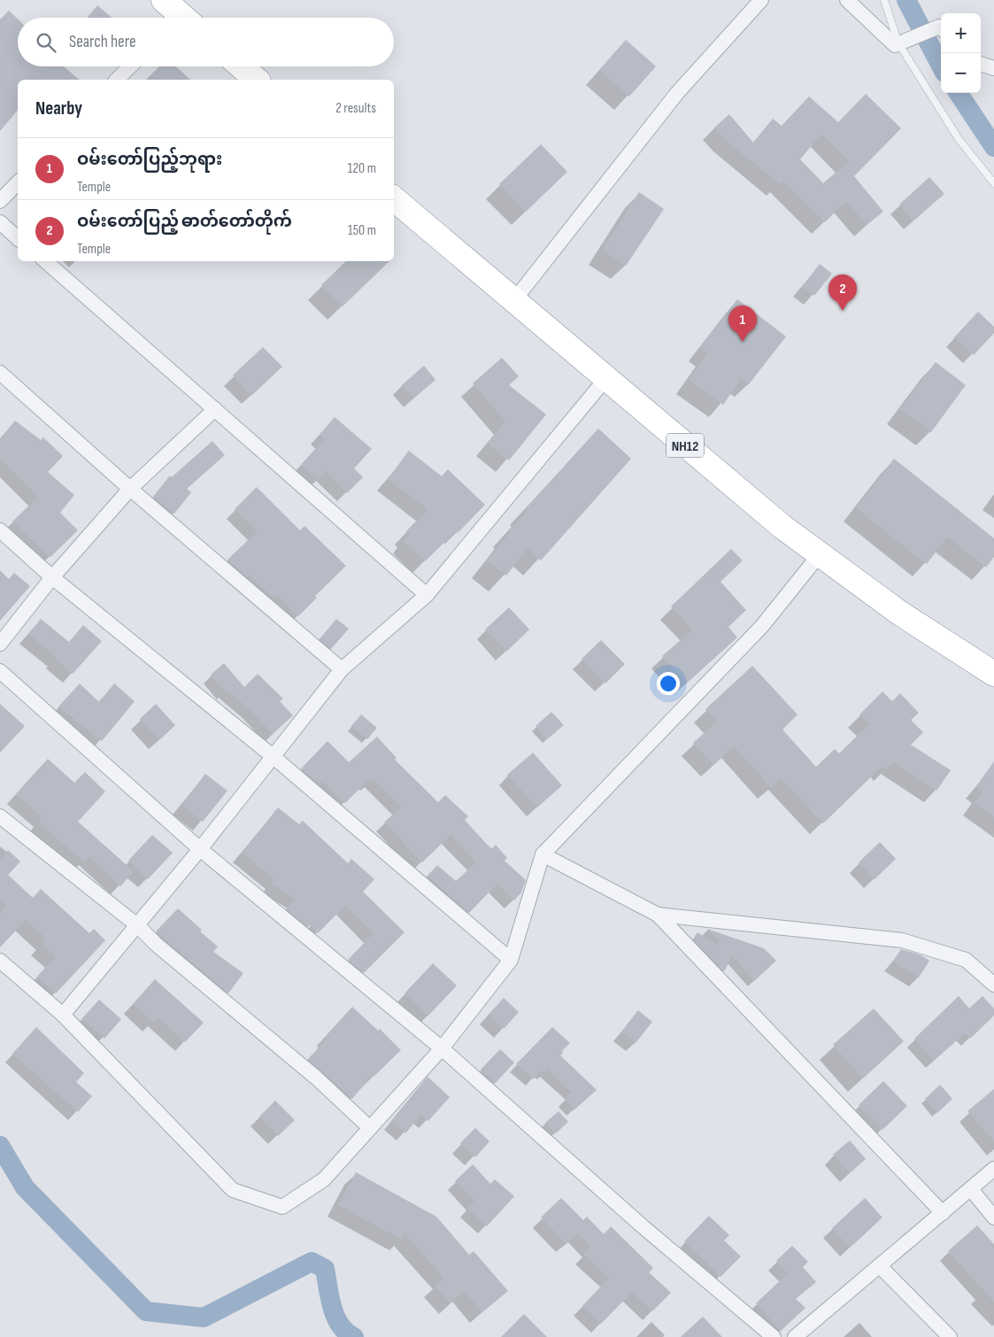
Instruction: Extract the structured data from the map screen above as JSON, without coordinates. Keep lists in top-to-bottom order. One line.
{"streets":{"highway":["NH12"]},"page":{"map_buttons":["+","−"],"search":"Search here","heading":["Nearby","2 results"],"list":[{"mark":"1","name":"ဝမ်းတော်ပြည့်ဘုရား","note":"Temple","value":"120 m"},{"mark":"2","name":"ဝမ်းတော်ပြည့် ဓာတ်တော်တိုက်","note":"Temple","value":"150 m"}],"pins":["2","1"]}}
